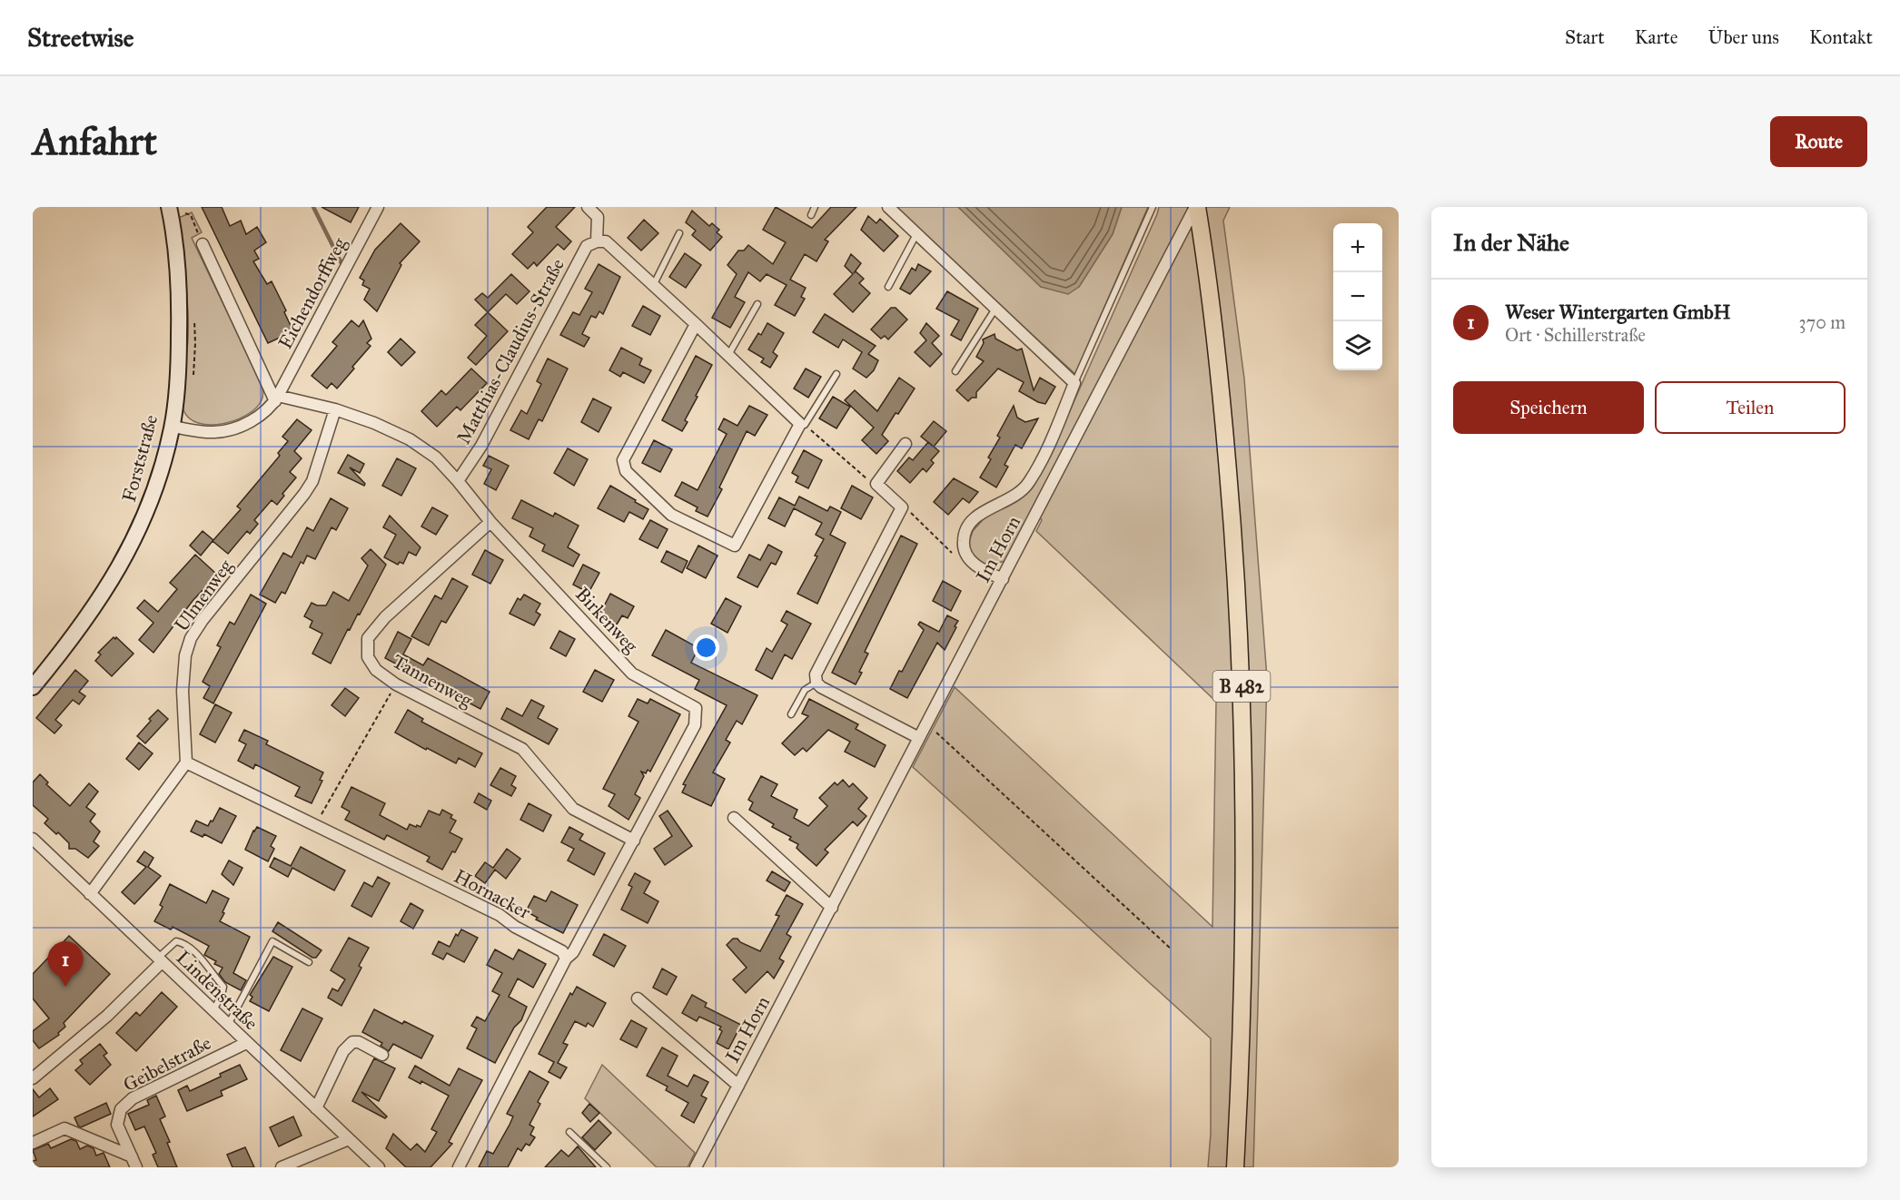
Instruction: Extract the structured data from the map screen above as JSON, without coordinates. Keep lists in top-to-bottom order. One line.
{"streets":{"main road":["B 482"],"street":["Eichendorffweg","Matthias-Claudius-Straße","Forststraße","Im Horn","Ulmenweg","Birkenweg","Tannenweg","Hornacker","Lindenstraße","Geibelstraße"]},"crossings":[["Eichendorffweg","Forststraße"],["Eichendorffweg","Birkenweg"],["Matthias-Claudius-Straße","Birkenweg"],["Im Horn","B 482"],["Ulmenweg","Birkenweg"],["Ulmenweg","Hornacker"],["Birkenweg","Tannenweg"],["Birkenweg","Hornacker"],["Lindenstraße","Geibelstraße"]],"page":{"header":"Streetwise","nav":["Start","Karte","Über uns","Kontakt"],"buttons":["Route",["Speichern","Teilen"]],"title":"Anfahrt","heading":"In der Nähe","map_buttons":["+","−"],"list":[{"mark":"1","name":"Weser Wintergarten GmbH","note":"Ort · Schillerstraße","value":"370 m"}],"pins":"1"}}
